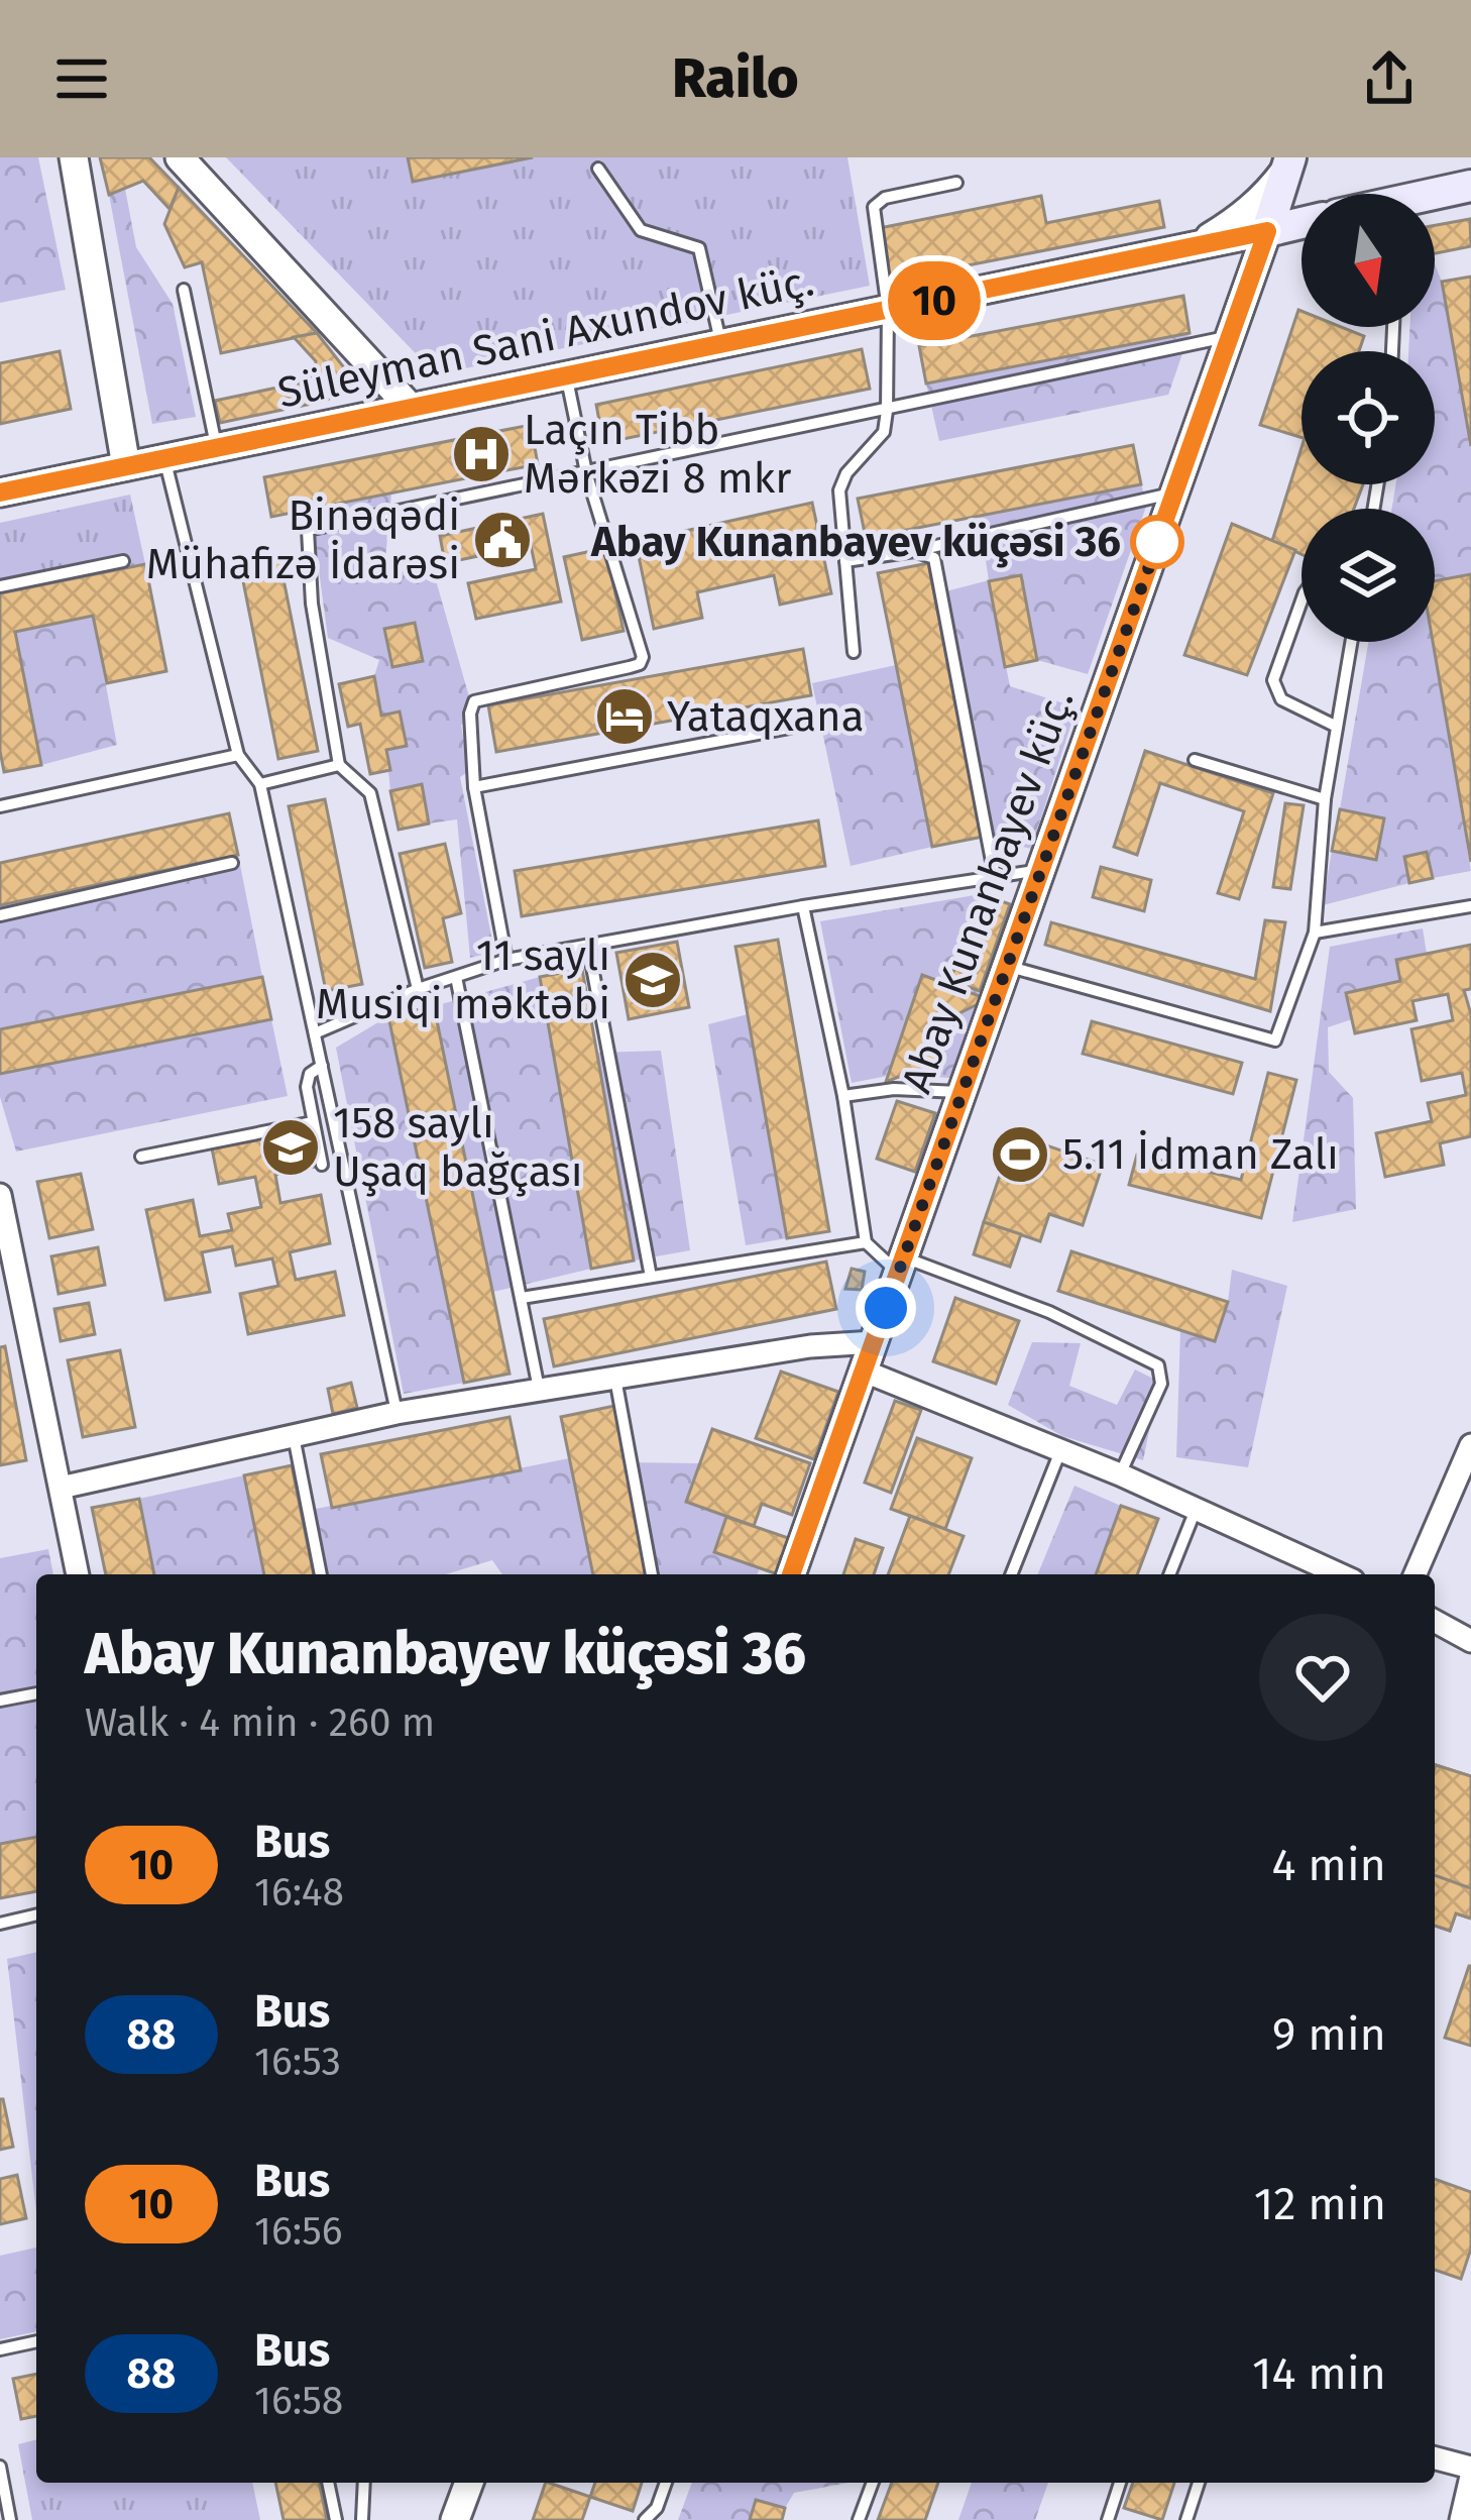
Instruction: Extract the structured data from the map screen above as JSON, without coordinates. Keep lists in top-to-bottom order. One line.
{"streets":{"main road":["Süleyman Sani Axundov küç."],"street":["Abay Kunanbayev küç."]},"crossings":[["Süleyman Sani Axundov küç.","Abay Kunanbayev küç."]],"places":{"hospital":["Laçın Tibb Mərkəzi 8 mkr"],"public building":["Binəqədi Mühafizə İdarəsi"],"other":["Abay Kunanbayev küçəsi 36"],"hotel":["Yataqxana"],"school or university":["11 saylı Musiqi məktəbi","158 saylı Uşaq bağçası"],"sports":["5.11 İdman Zalı"]},"lines":["bus line 10"],"north":"bottom","page":{"header":"Railo","on_map":"10","heading":["Abay Kunanbayev küçəsi 36","Walk · 4 min · 260 m"],"list":[{"mark":"10","name":"Bus","note":"16:48","value":"4 min"},{"mark":"88","name":"Bus","note":"16:53","value":"9 min"},{"mark":"10","name":"Bus","note":"16:56","value":"12 min"},{"mark":"88","name":"Bus","note":"16:58","value":"14 min"}]}}
